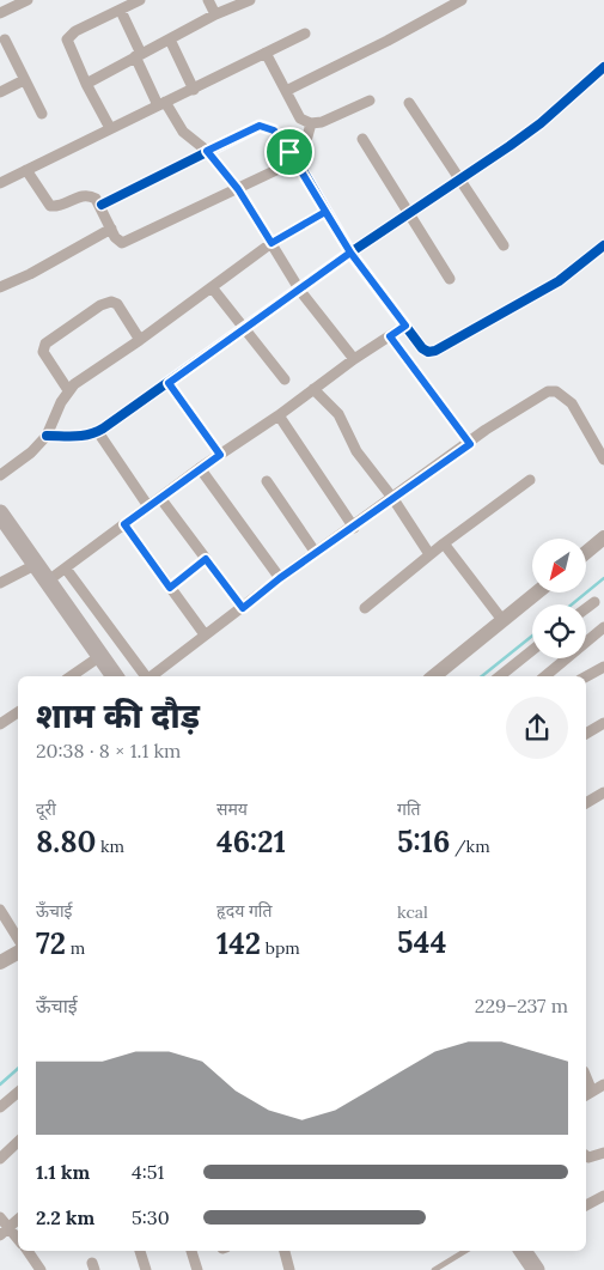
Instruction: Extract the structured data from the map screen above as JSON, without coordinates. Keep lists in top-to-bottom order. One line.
{"north":"bottom left","page":{"heading":["शाम की दौड़","20:38 · 8 × 1.1 km"],"stats":[["दूरी","8.80 km"],["समय","46:21"],["गति","5:16 /km"],["ऊँचाई","72 m"],["हृदय गति","142 bpm"],["kcal","544"]],"chart":["ऊँचाई","229–237 m"],"list":[{"name":"1.1 km","note":"4:51"},{"name":"2.2 km","note":"5:30"}]}}
